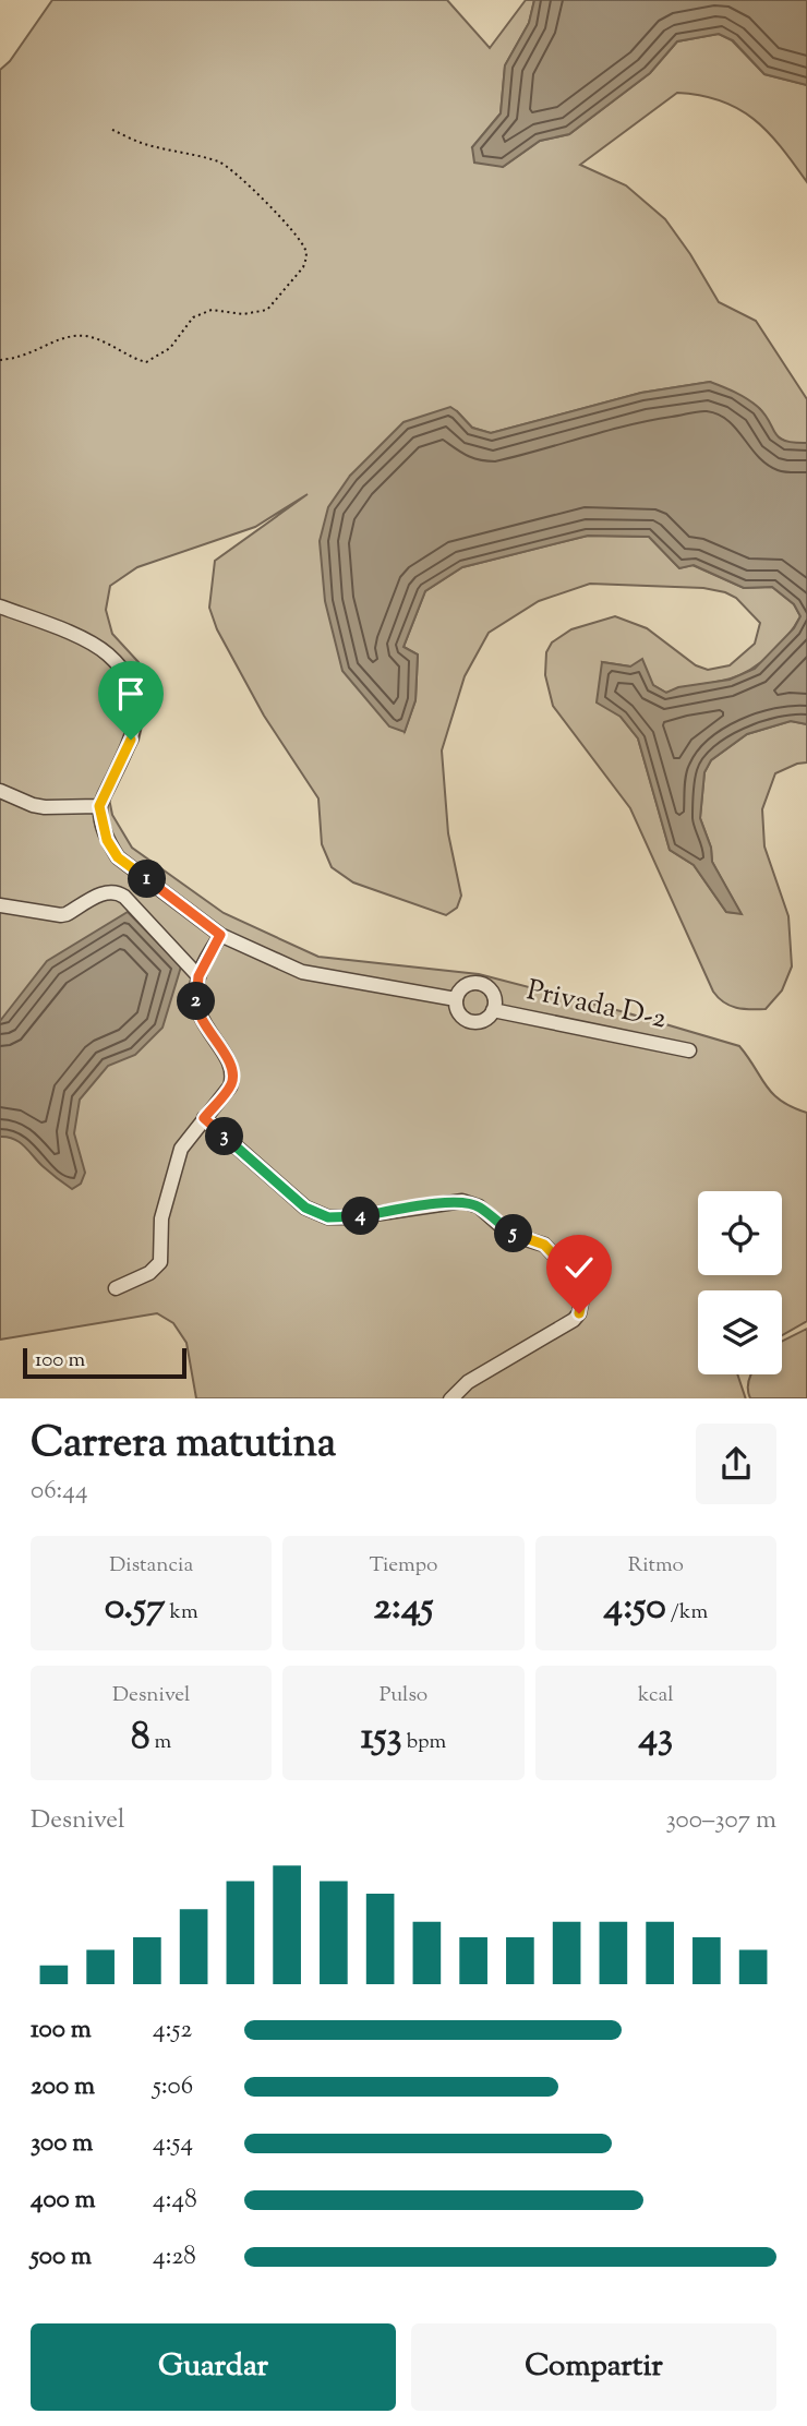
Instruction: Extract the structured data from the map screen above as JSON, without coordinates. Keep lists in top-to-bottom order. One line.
{"streets":{"street":["Privada D-2"]},"scale_bar":"100 m","page":{"pins":["1","2","3","4","5"],"scale":"100 m","heading":["Carrera matutina","06:44"],"stats":[["Distancia","0.57 km"],["Tiempo","2:45"],["Ritmo","4:50 /km"],["Desnivel","8 m"],["Pulso","153 bpm"],["kcal","43"]],"chart":["Desnivel","300–307 m"],"list":[{"name":"100 m","note":"4:52"},{"name":"200 m","note":"5:06"},{"name":"300 m","note":"4:54"},{"name":"400 m","note":"4:48"},{"name":"500 m","note":"4:28"}],"buttons":["Guardar","Compartir"]}}
